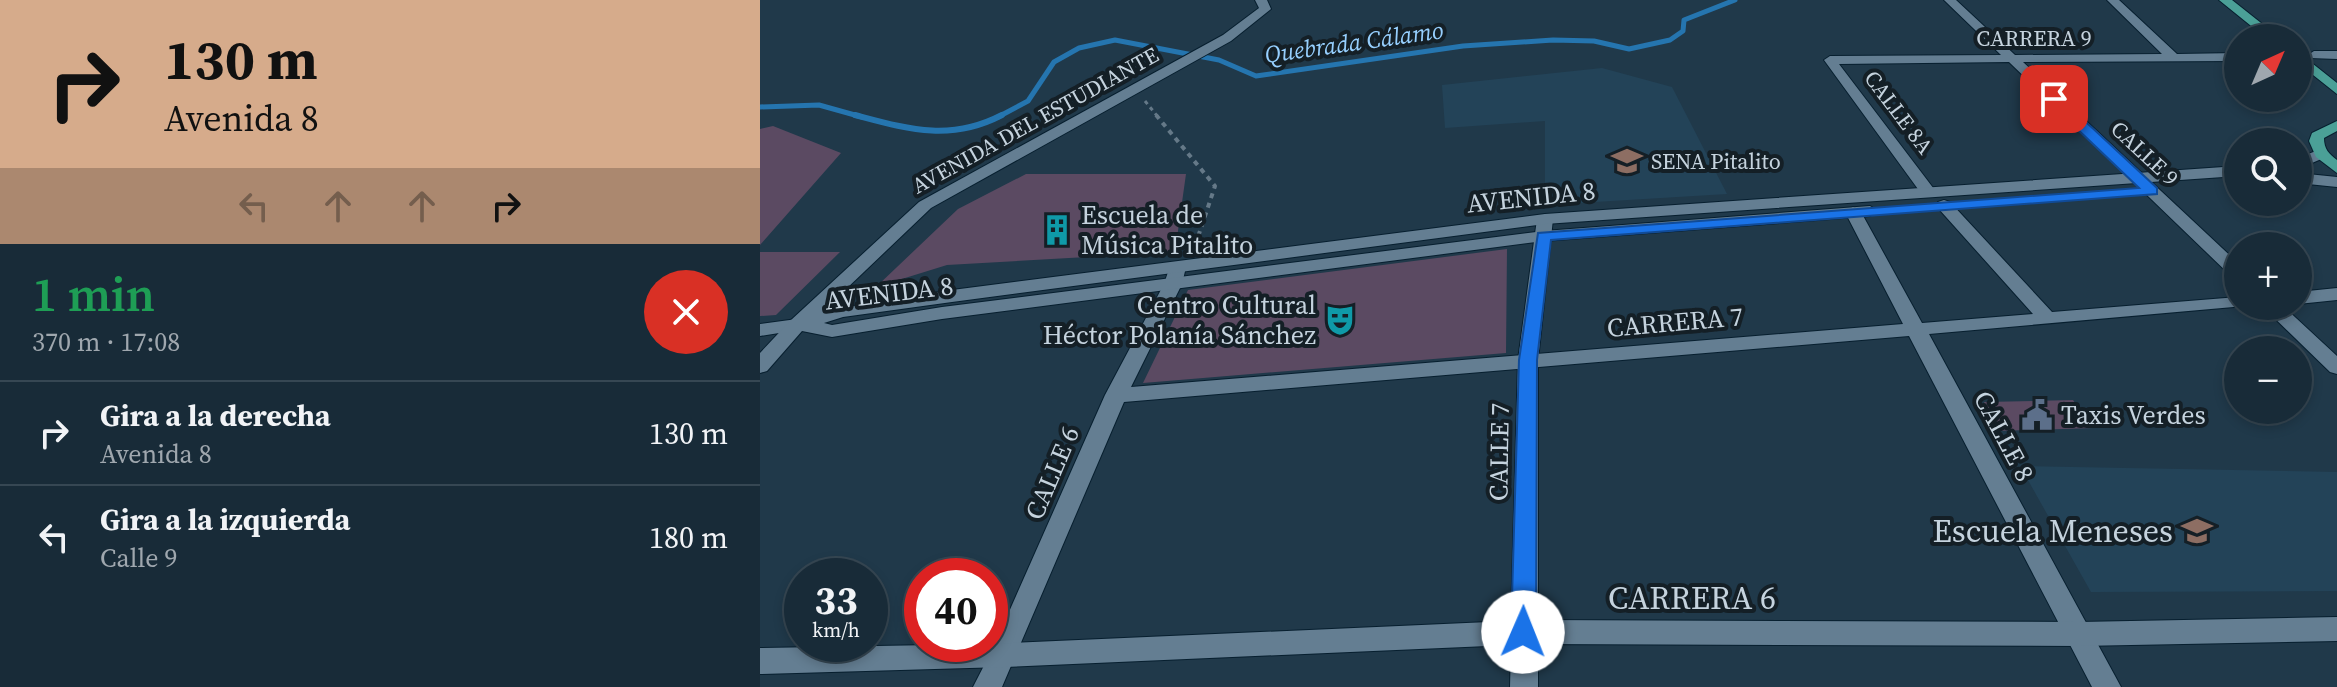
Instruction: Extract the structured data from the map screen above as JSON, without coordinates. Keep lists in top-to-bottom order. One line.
{"streets":{"street":["CARRERA 9","CALLE 8A","AVENIDA DEL ESTUDIANTE","CALLE 9","AVENIDA 8","CARRERA 7","CALLE 8","CALLE 7","CALLE 6","CARRERA 6"]},"crossings":[["CARRERA 9","CALLE 8A"],["CARRERA 9","CALLE 9"],["CALLE 8A","AVENIDA 8"],["AVENIDA DEL ESTUDIANTE","AVENIDA 8"],["CALLE 9","AVENIDA 8"],["AVENIDA 8","CALLE 8"],["AVENIDA 8","CALLE 7"],["AVENIDA 8","CALLE 6"],["CARRERA 7","CALLE 8"],["CARRERA 7","CALLE 7"],["CARRERA 7","CALLE 6"],["CALLE 8","CARRERA 6"],["CALLE 7","CARRERA 6"]],"water":["Quebrada Cálamo"],"places":{"school or university":["SENA Pitalito","Escuela Meneses"],"building":["Escuela de Música Pitalito"],"theatre":["Centro Cultural Héctor Polanía Sánchez"],"public building":["Taxis Verdes"]},"north":"top right","page":{"turn":["130 m","Avenida 8"],"map_buttons":["+","−"],"heading":["1 min","370 m · 17:08"],"list":[{"name":"Gira a la derecha","note":"Avenida 8","value":"130 m"},{"name":"Gira a la izquierda","note":"Calle 9","value":"180 m"}],"speed":"33 km/h","limit":"40"}}
